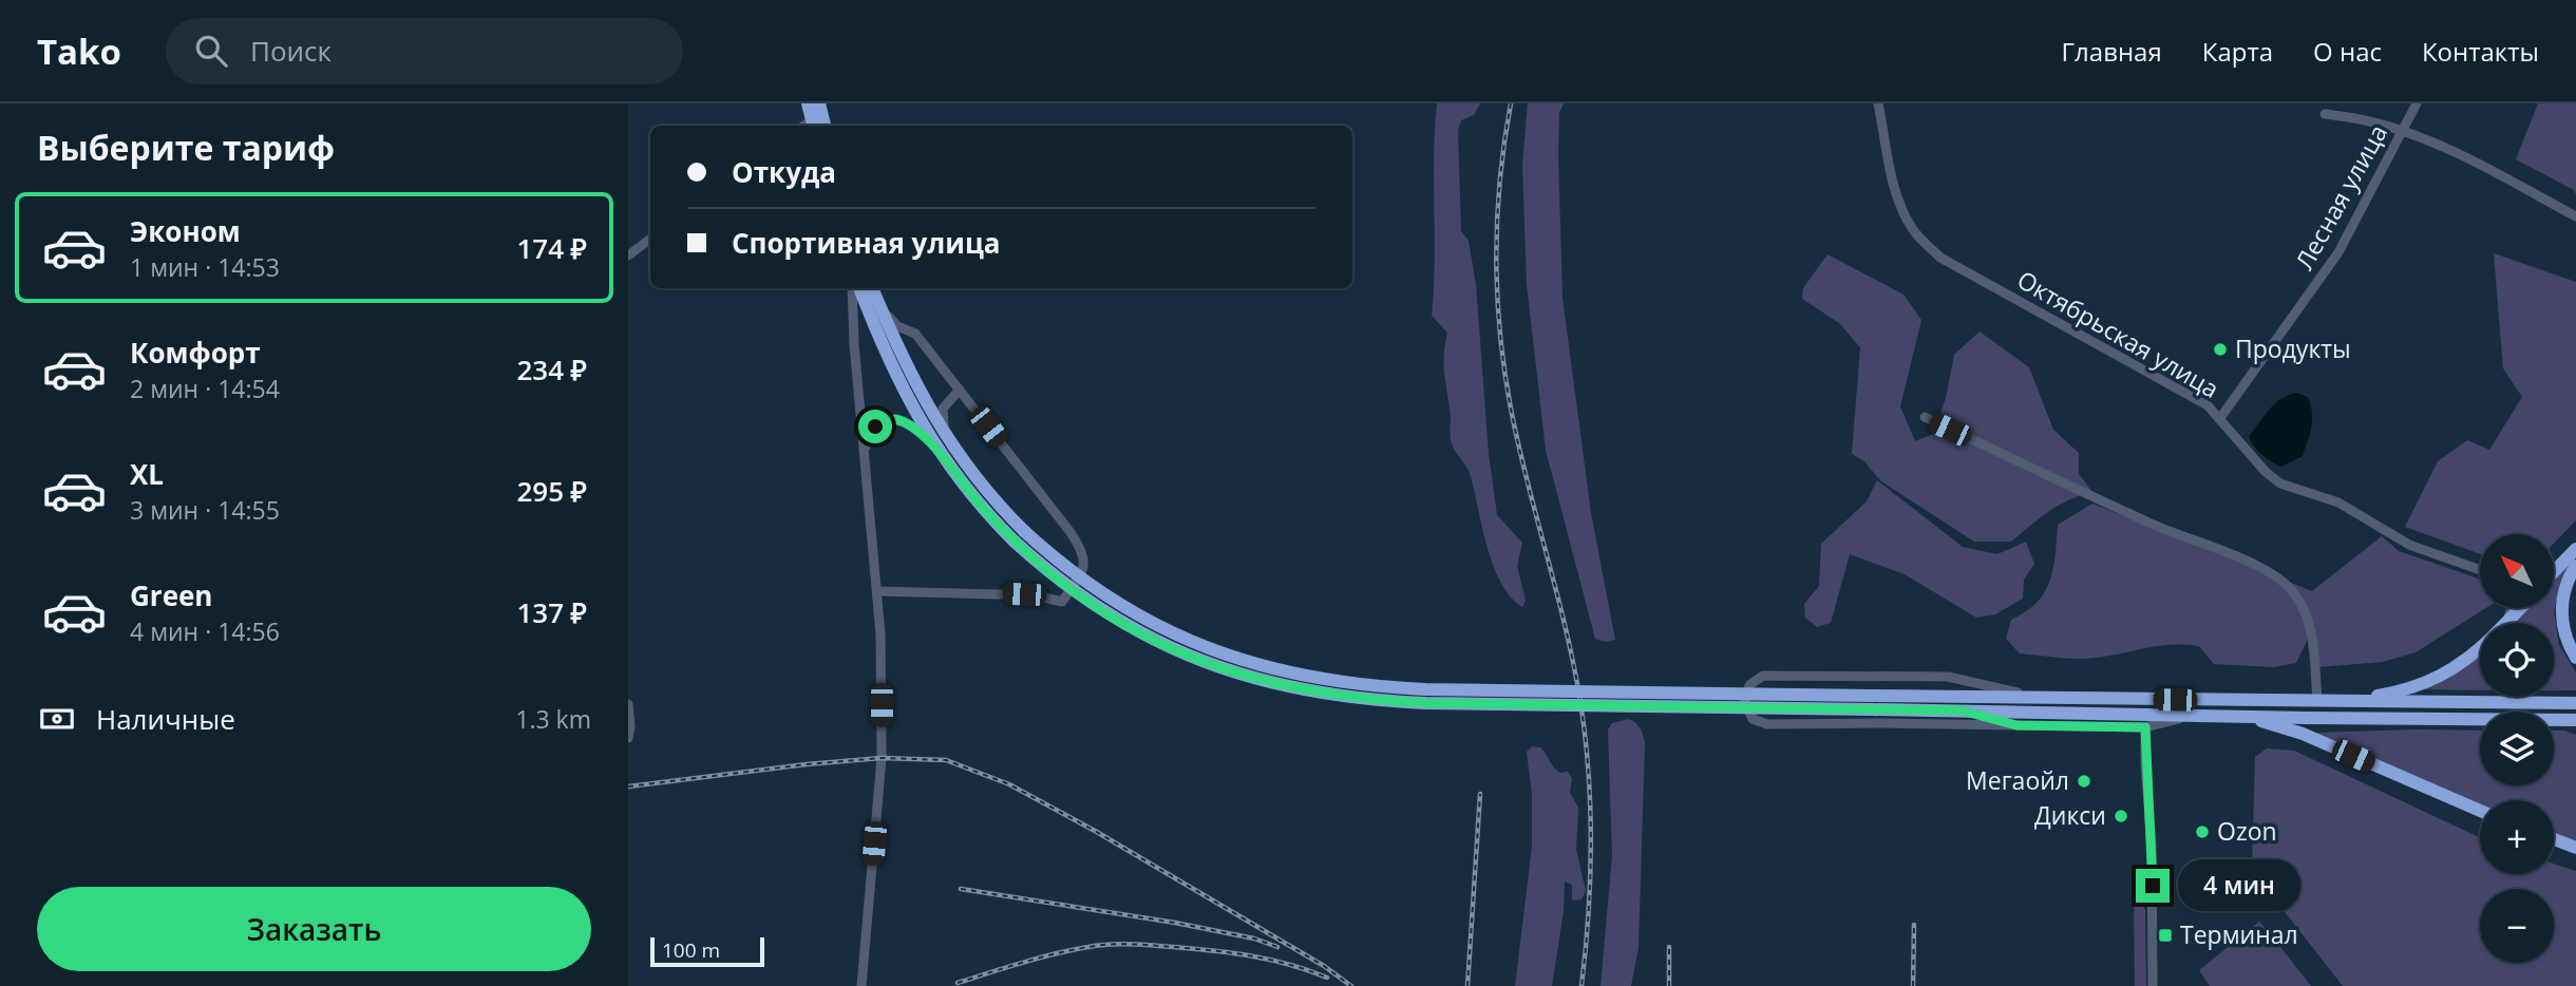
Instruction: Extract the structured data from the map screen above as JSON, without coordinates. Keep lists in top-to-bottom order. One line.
{"streets":{"street":["Лесная улица","Октябрьская улица"]},"crossings":[["Лесная улица","Октябрьская улица"]],"places":{"other":["Продукты","Мегаойл","Дикси","Ozon"],"transit":["Терминал"]},"scale_bar":"100 m","north":"top left","page":{"header":"Tako","search":"Поиск","nav":["Главная","Карта","О нас","Контакты"],"heading":"Выберите тариф","banner":["Откуда","Спортивная улица"],"list":[{"name":"Эконом","note":"1 мин · 14:53","value":"174 ₽"},{"name":"Комфорт","note":"2 мин · 14:54","value":"234 ₽"},{"name":"XL","note":"3 мин · 14:55","value":"295 ₽"},{"name":"Green","note":"4 мин · 14:56","value":"137 ₽"}],"map_buttons":["+","−"],"pay":["Наличные","1.3 km"],"bubble":"4 мин","buttons":"Заказать","scale":"100 m"}}
